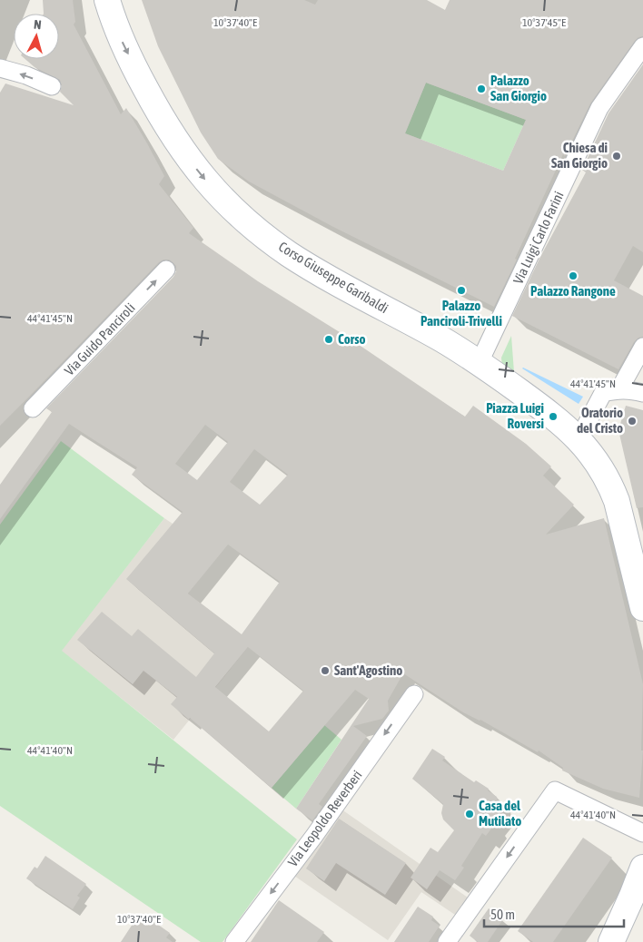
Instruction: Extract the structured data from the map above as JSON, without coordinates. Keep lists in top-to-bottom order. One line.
{"streets":{"street":["Via Luigi Carlo Farini","Corso Giuseppe Garibaldi","Via Guido Panciroli","Via Leopoldo Reverberi"]},"crossings":[["Via Luigi Carlo Farini","Corso Giuseppe Garibaldi"]],"one_way":["Corso Giuseppe Garibaldi","Via Guido Panciroli","Via Leopoldo Reverberi"],"places":["Palazzo San Giorgio","Chiesa di San Giorgio","Palazzo Rangone","Palazzo Panciroli-Trivelli","Corso","Piazza Luigi Roversi","Oratorio del Cristo","Sant'Agostino","Casa del Mutilato"],"scale_bar":"50 m","north":"top","coordinates":["10°37'40\"E","10°37'45\"E","44°41'45\"N","44°41'40\"N"]}
